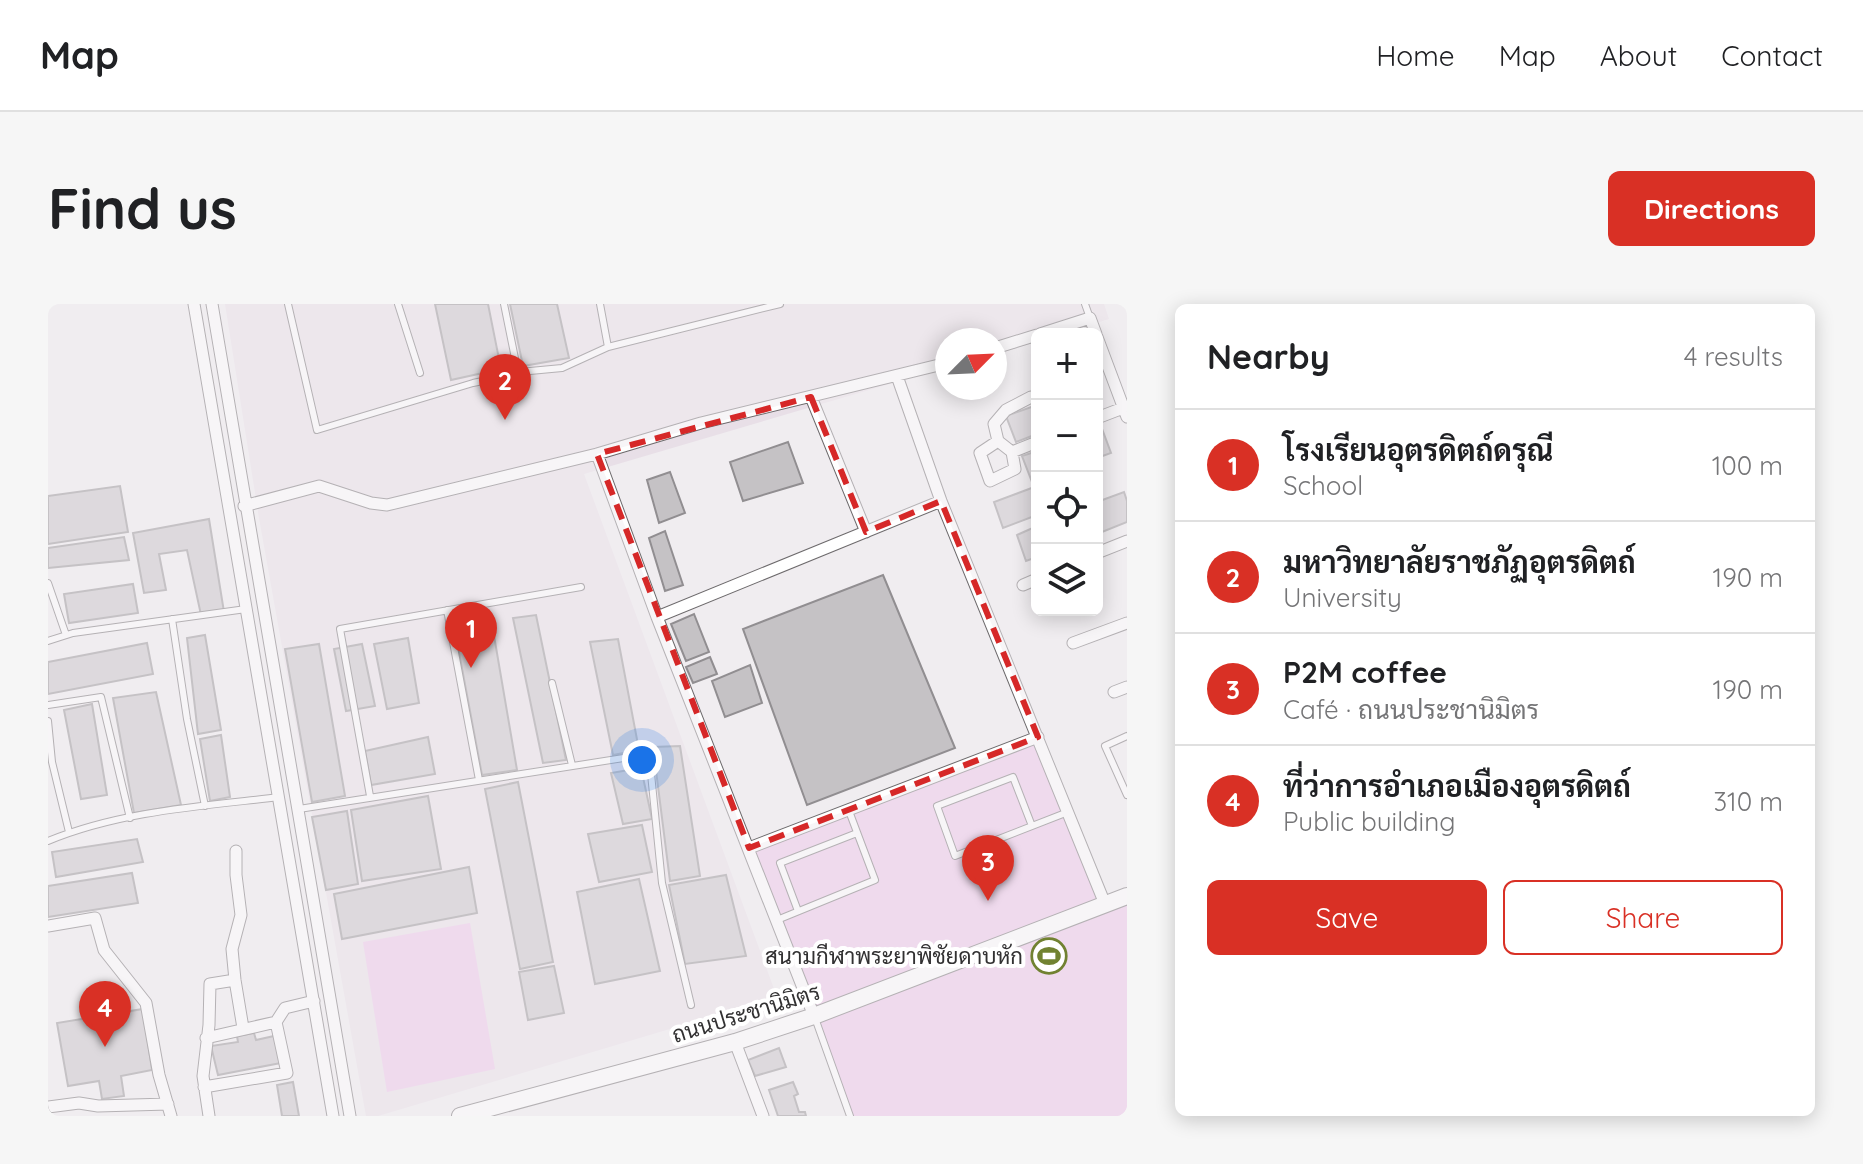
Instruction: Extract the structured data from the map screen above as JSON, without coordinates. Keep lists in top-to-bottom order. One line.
{"streets":{"main road":["ถนนประชานิมิตร"]},"places":{"sports":["สนามกีฬาพระยาพิชัยดาบหัก"]},"north":"top right","page":{"header":"Map","nav":["Home","Map","About","Contact"],"buttons":["Directions",["Save","Share"]],"title":"Find us","heading":["Nearby","4 results"],"map_buttons":["+","−"],"pins":["2","1","3","4"],"list":[{"mark":"1","name":"โรงเรียนอุตรดิตถ์ดรุณี","note":"School","value":"100 m"},{"mark":"2","name":"มหาวิทยาลัยราชภัฏอุตรดิตถ์","note":"University","value":"190 m"},{"mark":"3","name":"P2M coffee","note":"Café · ถนนประชานิมิตร","value":"190 m"},{"mark":"4","name":"ที่ว่าการอำเภอเมืองอุตรดิตถ์","note":"Public building","value":"310 m"}]}}
